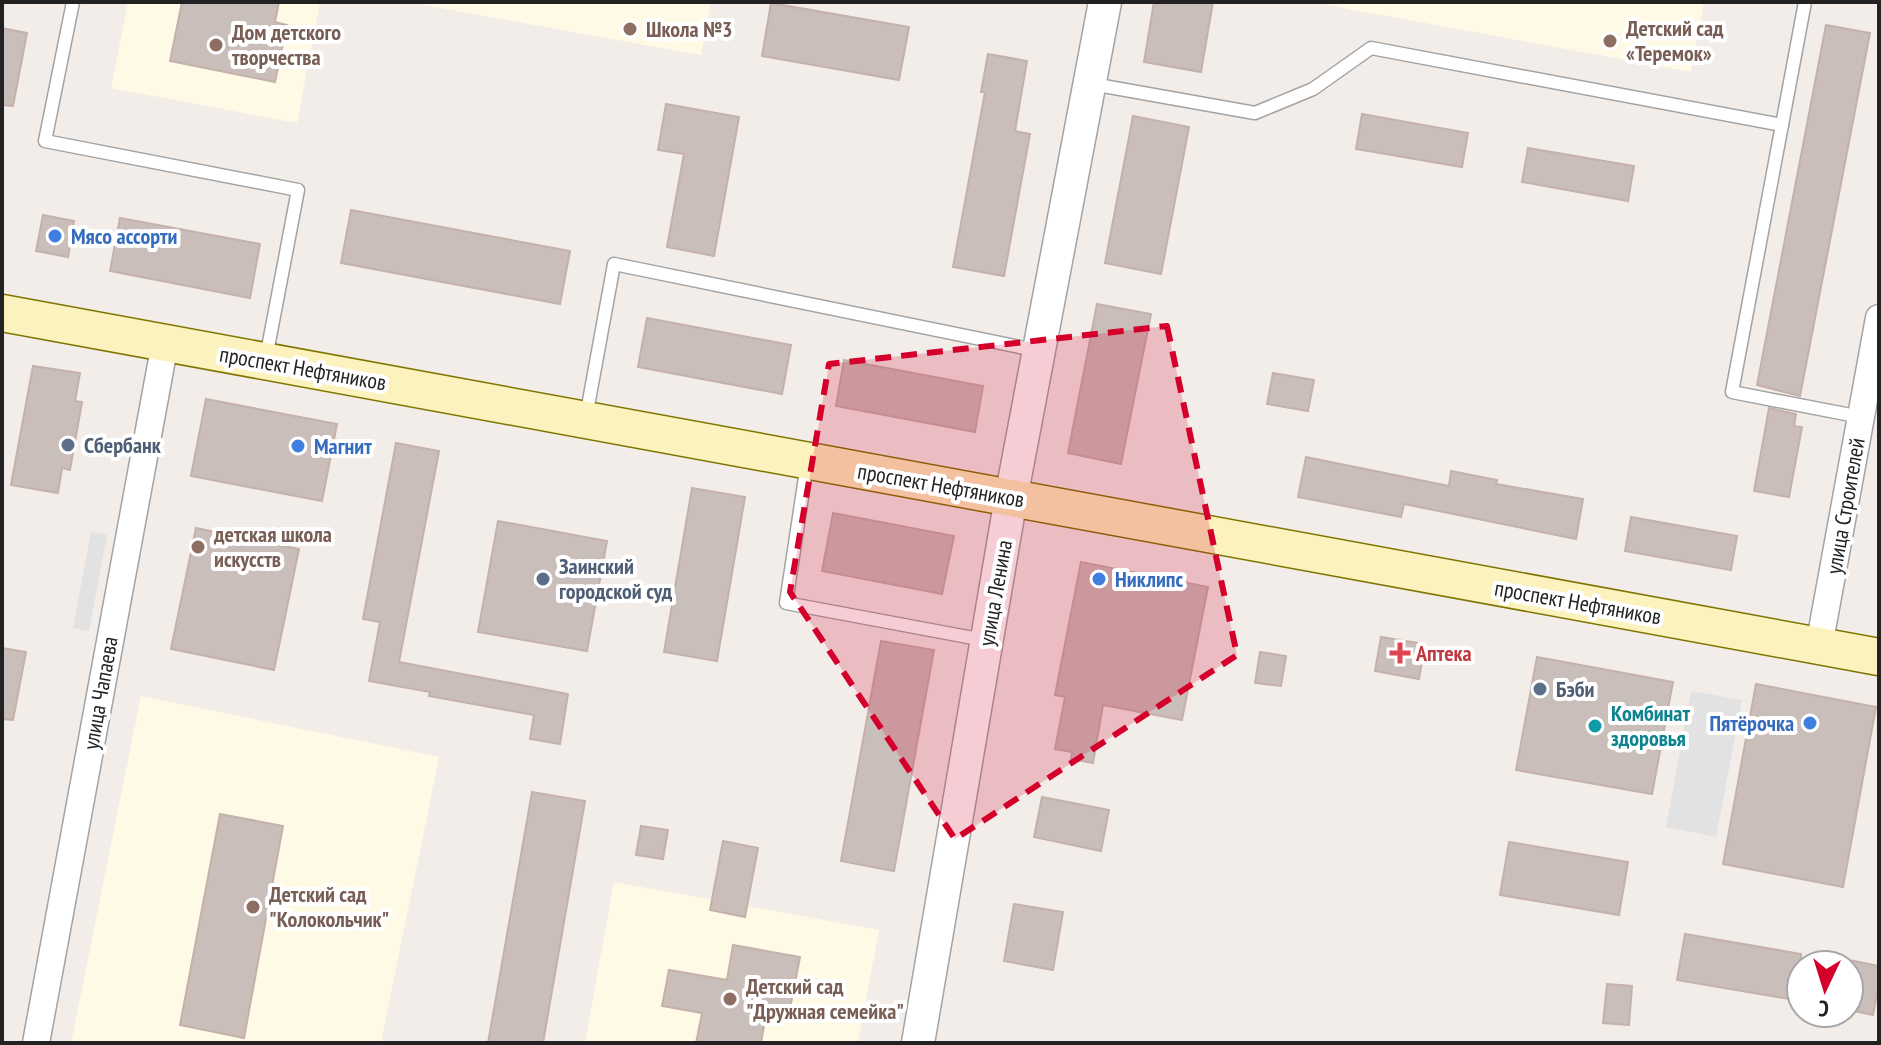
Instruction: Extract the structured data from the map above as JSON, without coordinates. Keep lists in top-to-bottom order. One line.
{"streets":{"main road":["проспект Нефтяников"],"street":["улица Строителей","улица Ленина","улица Чапаева"]},"crossings":[["проспект Нефтяников","улица Строителей"],["проспект Нефтяников","улица Ленина"],["проспект Нефтяников","улица Чапаева"]],"places":{"other":["Школа №3","Детский сад «Теремок»","Дом детского творчества","Мясо ассорти","Сбербанк","Магнит","детская школа искусств","Заинский городской суд","Никлипс","Бэби","Пятёрочка","Комбинат здоровья","Детский сад \"Колокольчик\"","Детский сад \"Дружная семейка\""],"health":["Аптека"]},"north":"bottom"}
